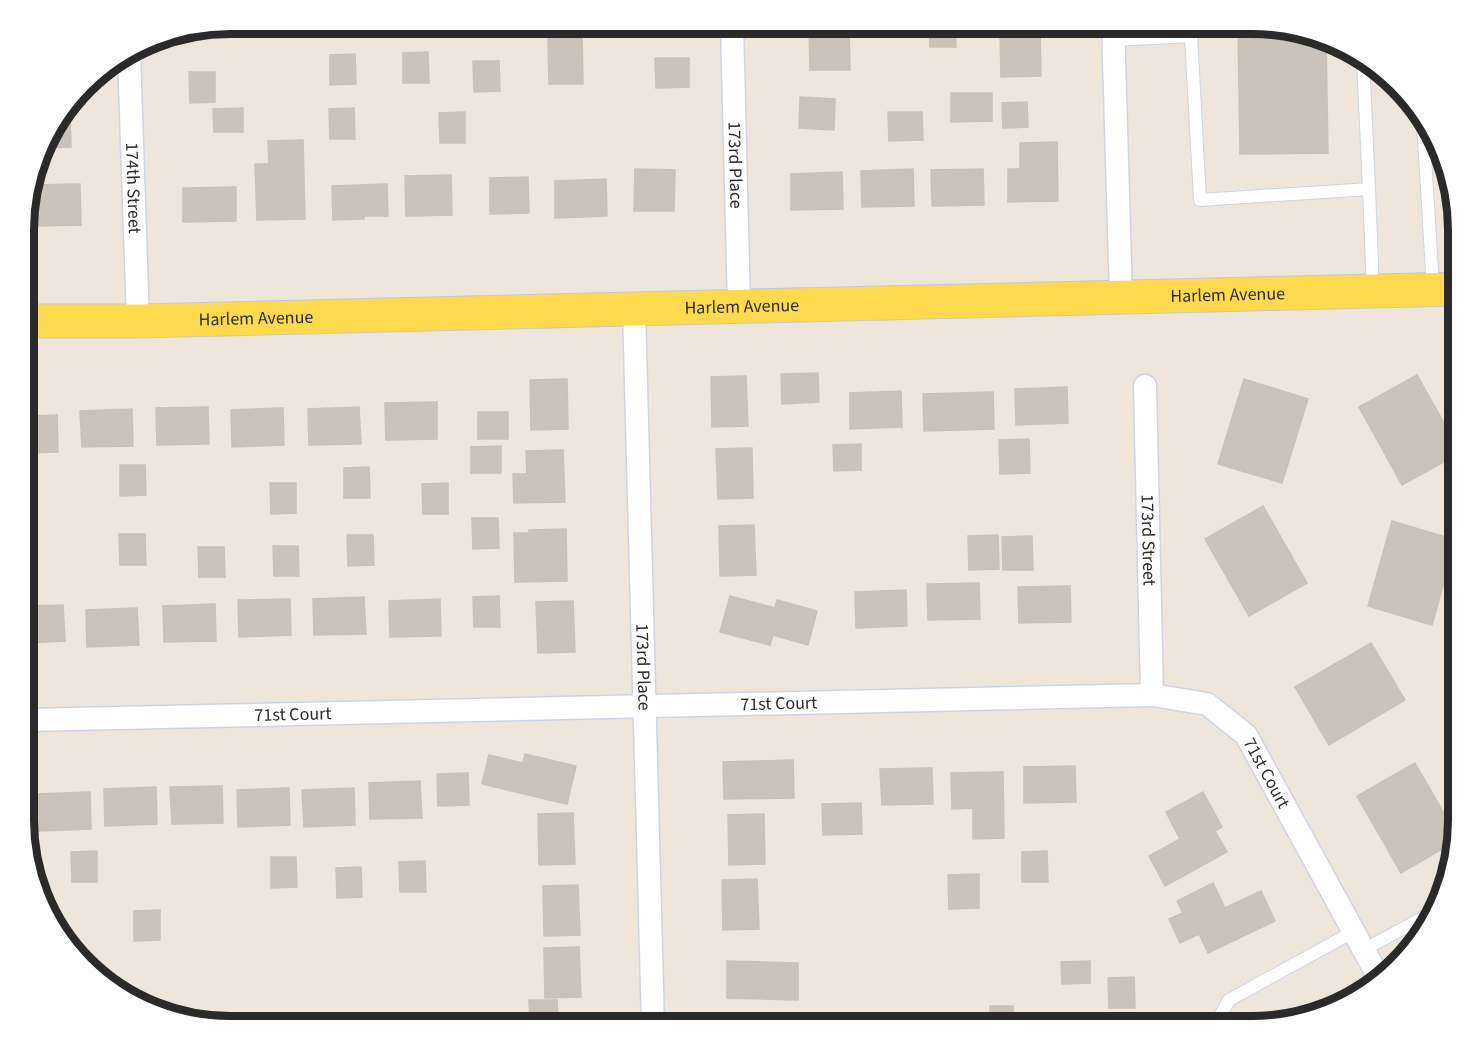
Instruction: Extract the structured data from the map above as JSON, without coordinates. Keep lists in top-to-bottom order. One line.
{"streets":{"main road":["Harlem Avenue"],"street":["173rd Place","174th Street","173rd Street","71st Court"]},"crossings":[["173rd Place","Harlem Avenue"],["173rd Place","71st Court"],["174th Street","Harlem Avenue"],["173rd Street","71st Court"]]}
